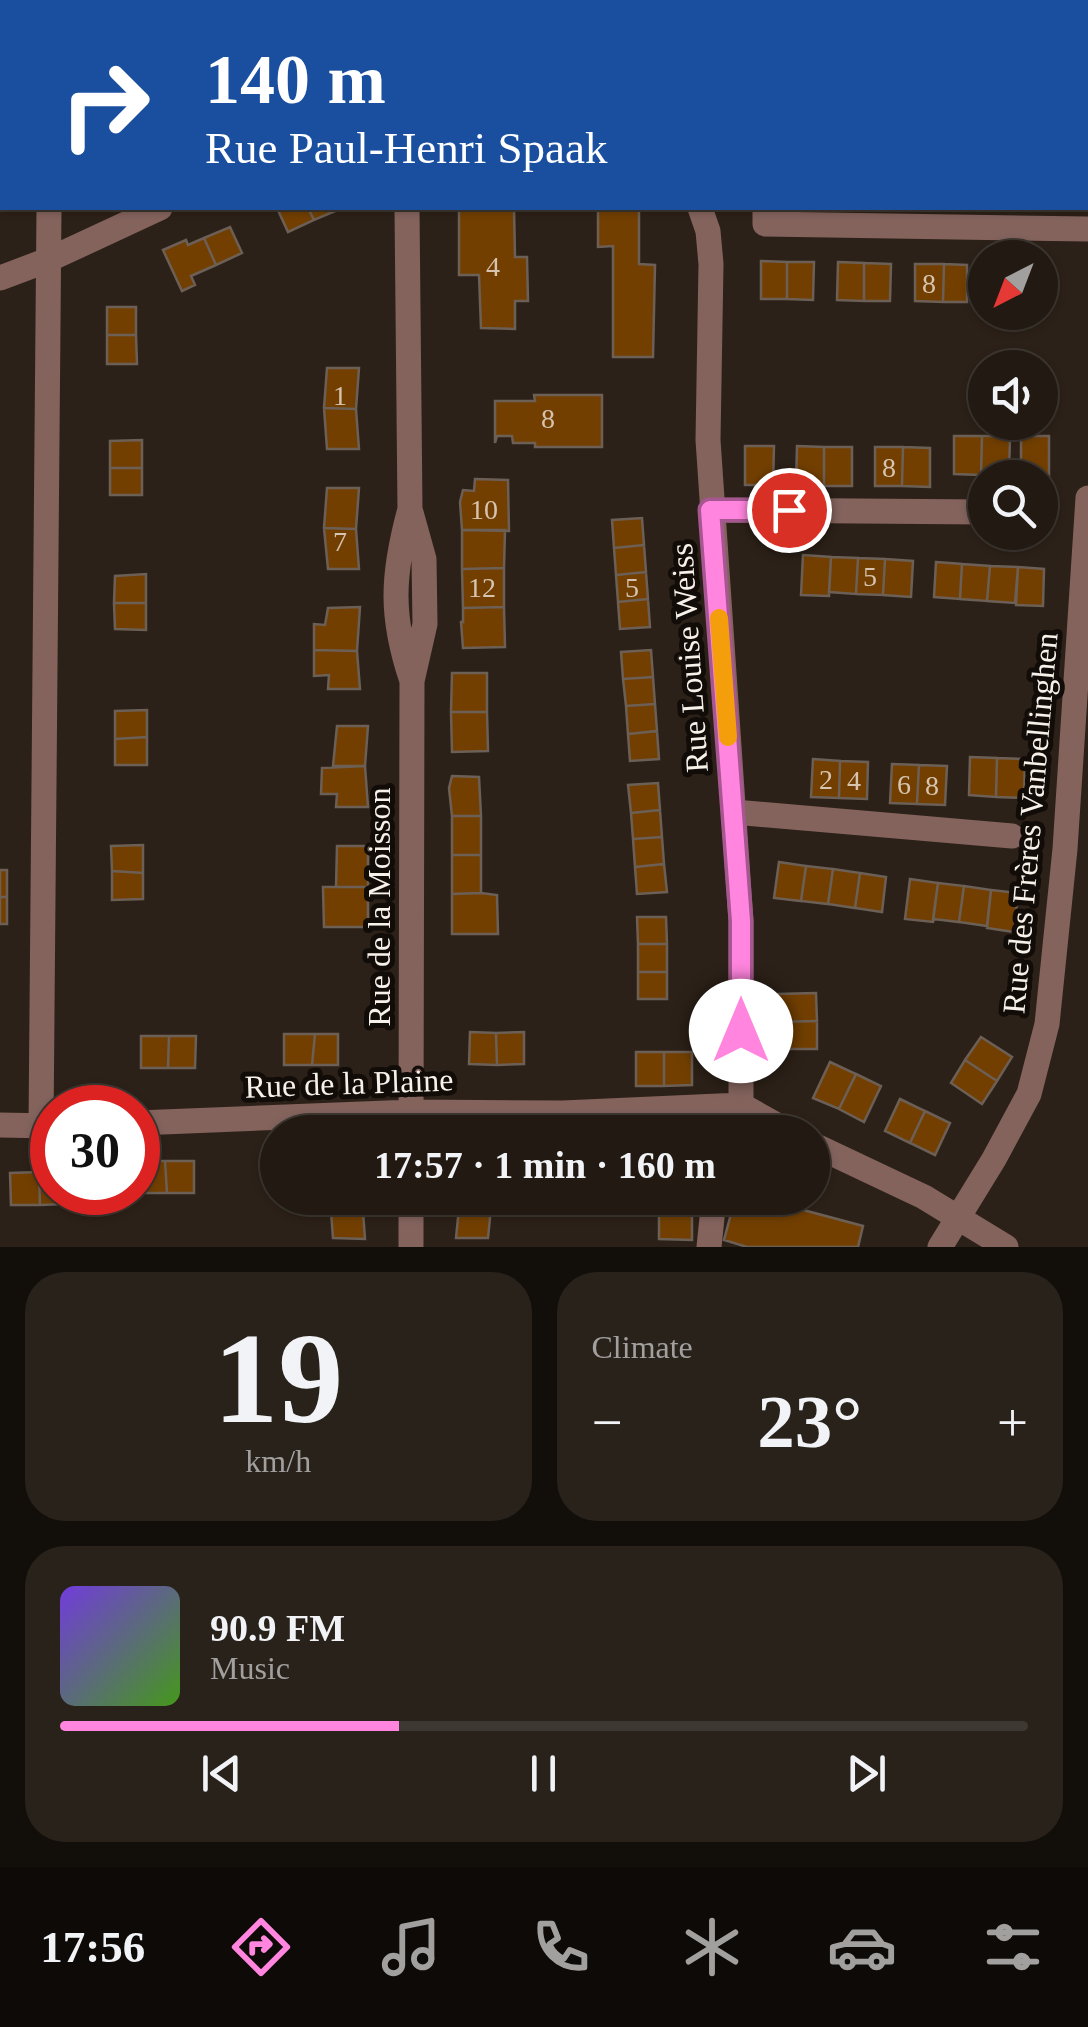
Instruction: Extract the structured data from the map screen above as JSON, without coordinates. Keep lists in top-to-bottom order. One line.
{"streets":{"street":["Rue Louise Weiss","Rue des Frères Vanbellinghen","Rue de la Moisson","Rue de la Plaine"]},"crossings":[["Rue Louise Weiss","Rue de la Plaine"]],"house_numbers":["4","8","1","8","8","10","7","5","12","5","2","4","6","8"],"north":"bottom left","page":{"turn":["140 m","Rue Paul-Henri Spaak"],"limit":"30","trip":"17:57 · 1 min · 160 m","tile":[["19","km/h"],"Climate"],"heat":["−","23°","+"],"song":["90.9 FM","Music"],"tabs":"17:56"}}
